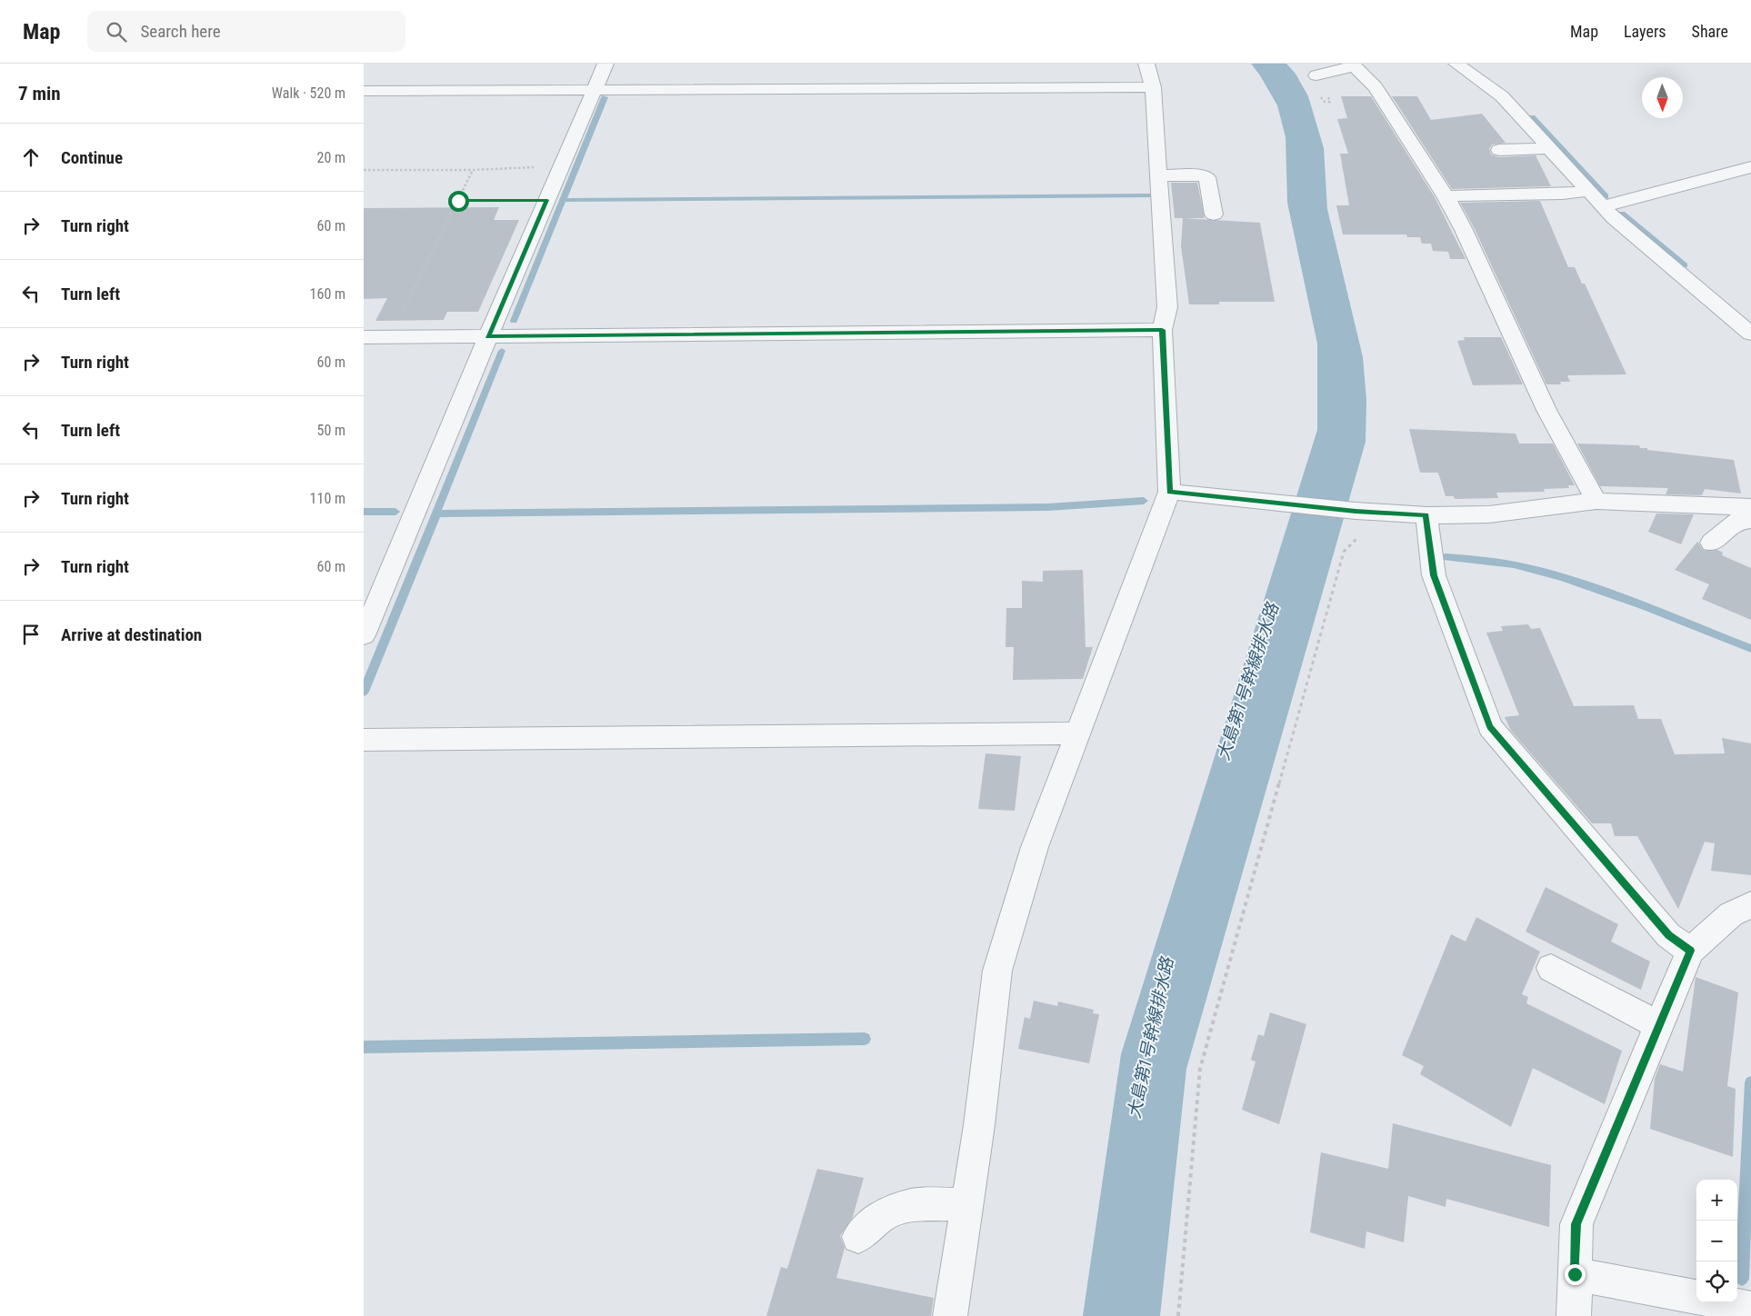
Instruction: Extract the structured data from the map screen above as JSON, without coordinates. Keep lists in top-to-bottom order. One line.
{"water":["大島第1号幹線排水路"],"north":"bottom","page":{"header":"Map","search":"Search here","nav":["Map","Layers","Share"],"heading":["7 min","Walk · 520 m"],"list":[["Continue","20 m"],["Turn right","60 m"],["Turn left","160 m"],["Turn right","60 m"],["Turn left","50 m"],["Turn right","110 m"],["Turn right","60 m"],"Arrive at destination"],"map_buttons":["+","−"]}}
